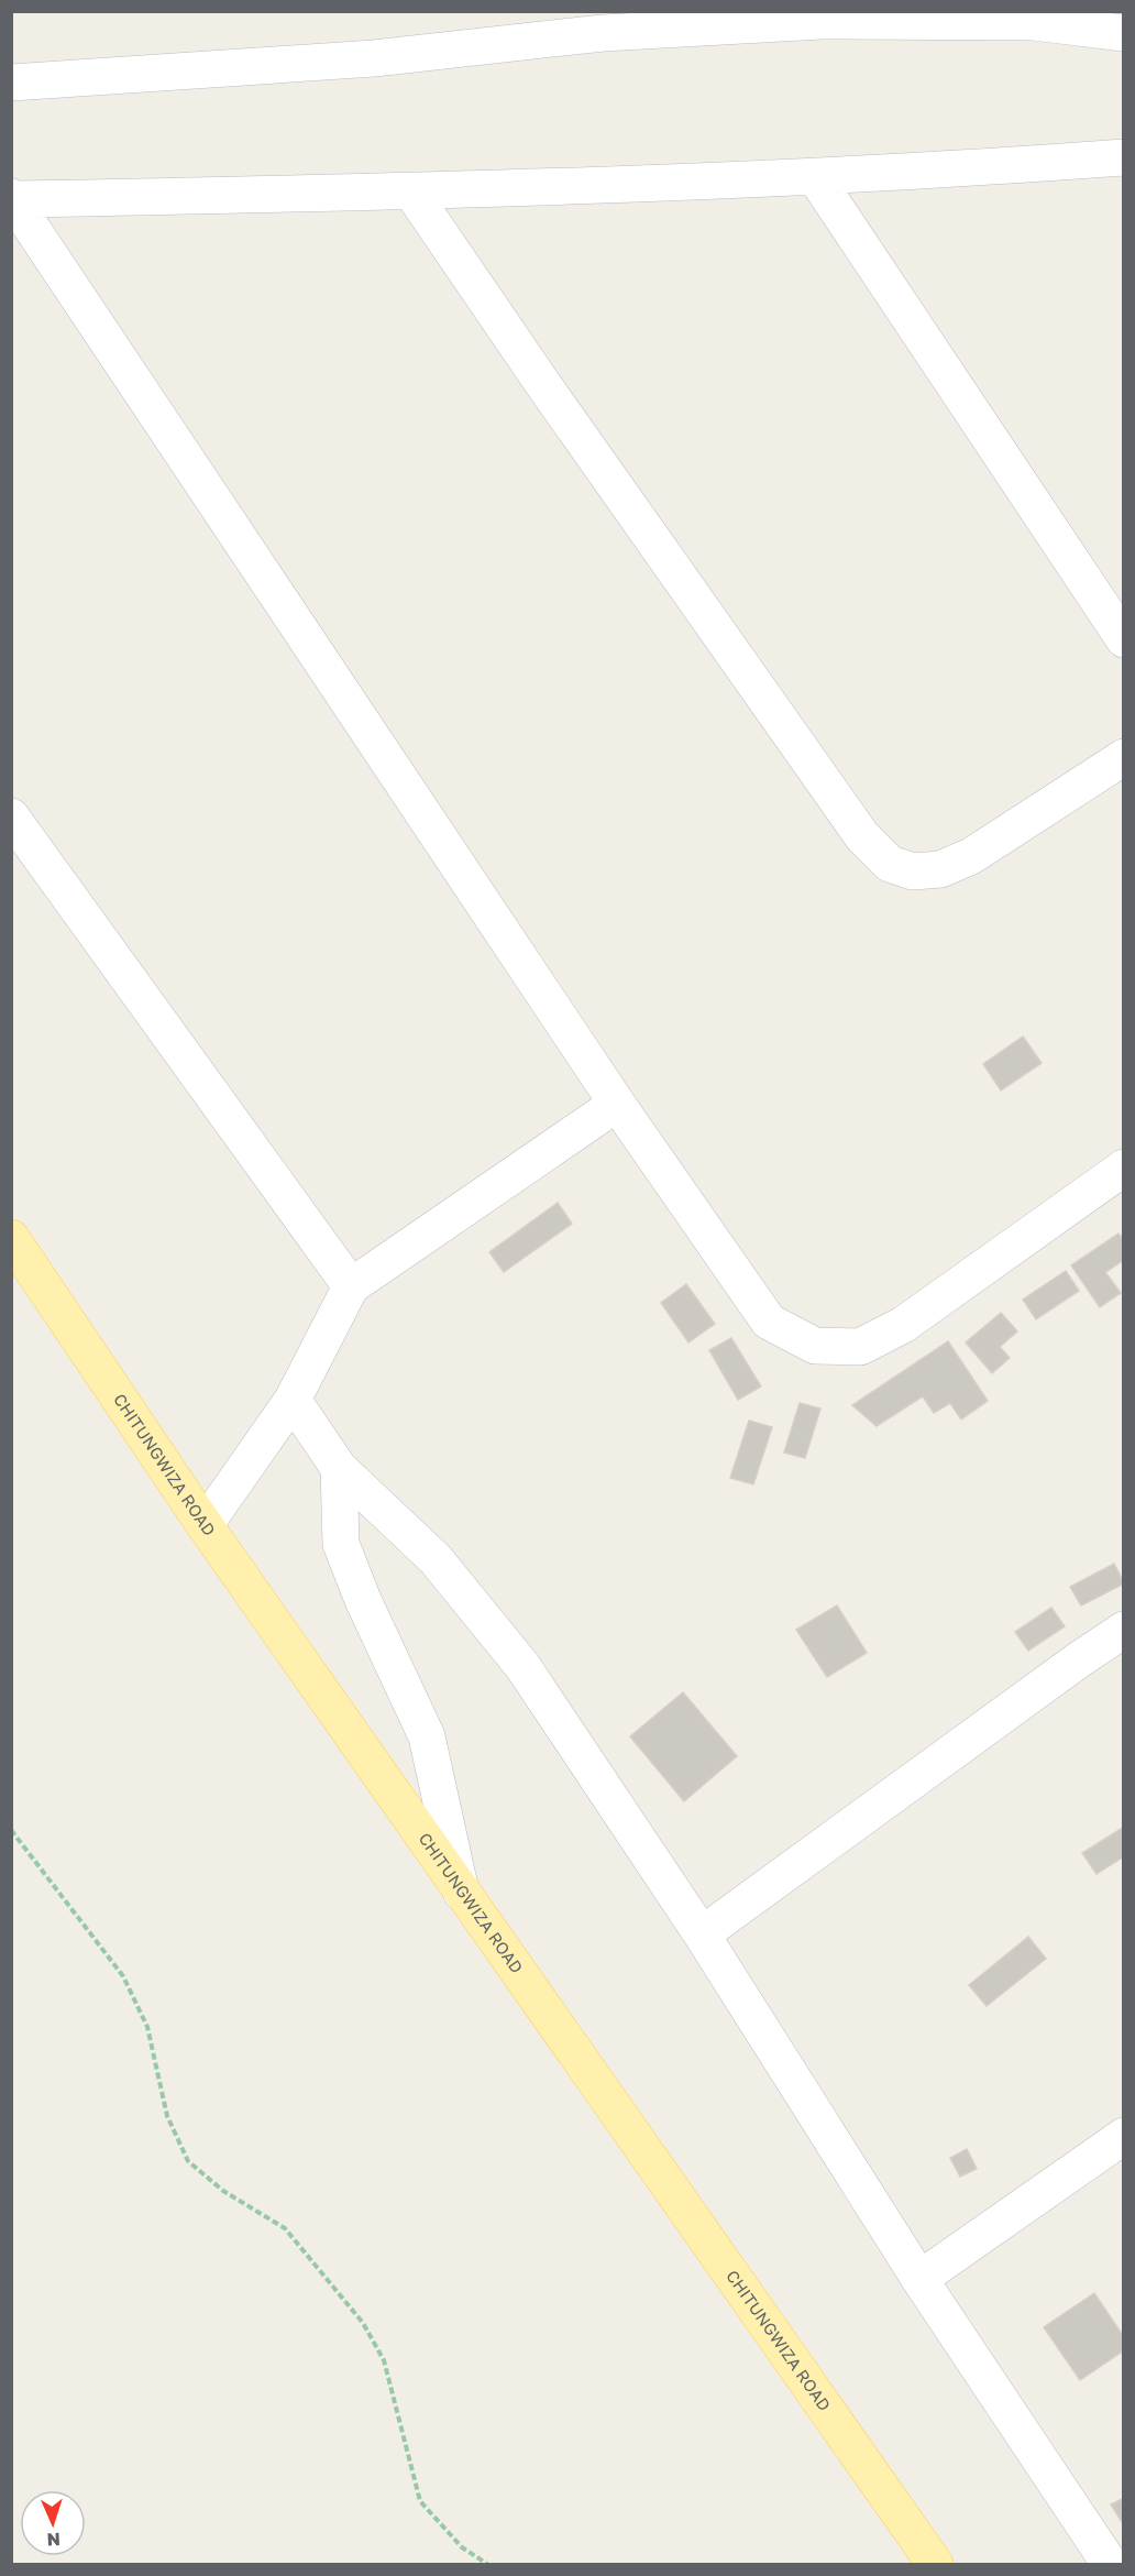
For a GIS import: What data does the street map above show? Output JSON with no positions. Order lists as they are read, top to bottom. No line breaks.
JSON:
{"streets":{"main road":["CHITUNGWIZA ROAD"]},"north":"bottom"}
